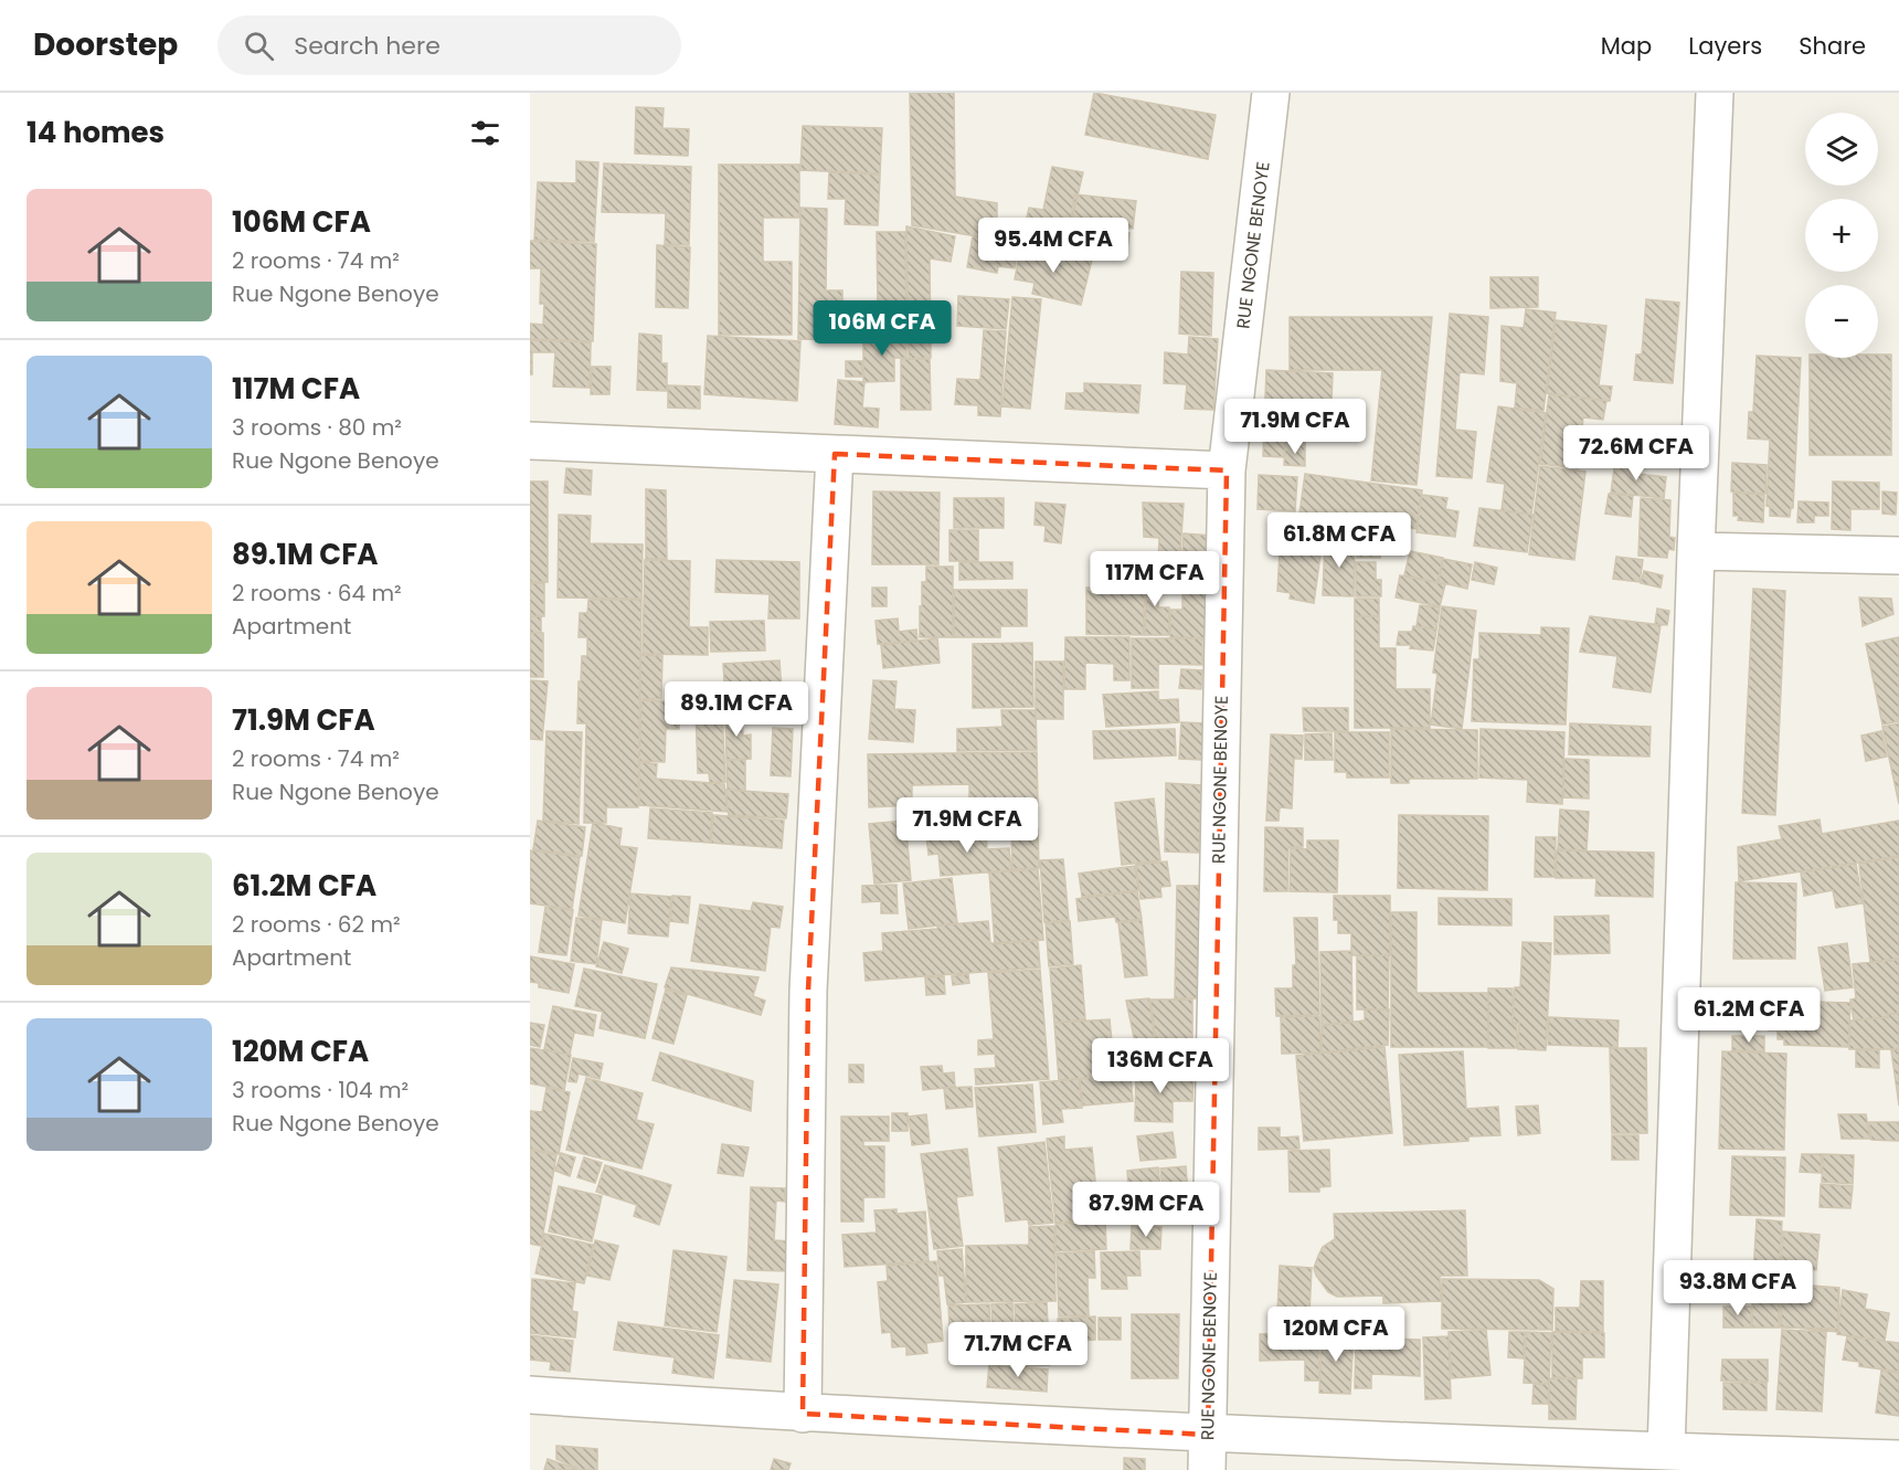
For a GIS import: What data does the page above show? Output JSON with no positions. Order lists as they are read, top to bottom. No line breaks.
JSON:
{"streets":{"street":["RUE NGONE BENOYE"]},"page":{"header":"Doorstep","search":"Search here","nav":["Map","Layers","Share"],"heading":"14 homes","map_buttons":["+","−"],"list":[{"name":"106M CFA","note":"2 rooms · 74 m² · Rue Ngone Benoye"},{"name":"117M CFA","note":"3 rooms · 80 m² · Rue Ngone Benoye"},{"name":"89.1M CFA","note":"2 rooms · 64 m² · Apartment"},{"name":"71.9M CFA","note":"2 rooms · 74 m² · Rue Ngone Benoye"},{"name":"61.2M CFA","note":"2 rooms · 62 m² · Apartment"},{"name":"120M CFA","note":"3 rooms · 104 m² · Rue Ngone Benoye"}],"price":["95.4M CFA","106M CFA","71.9M CFA","72.6M CFA","61.8M CFA","117M CFA","89.1M CFA","71.9M CFA","61.2M CFA","136M CFA","87.9M CFA","93.8M CFA","120M CFA","71.7M CFA"]}}
